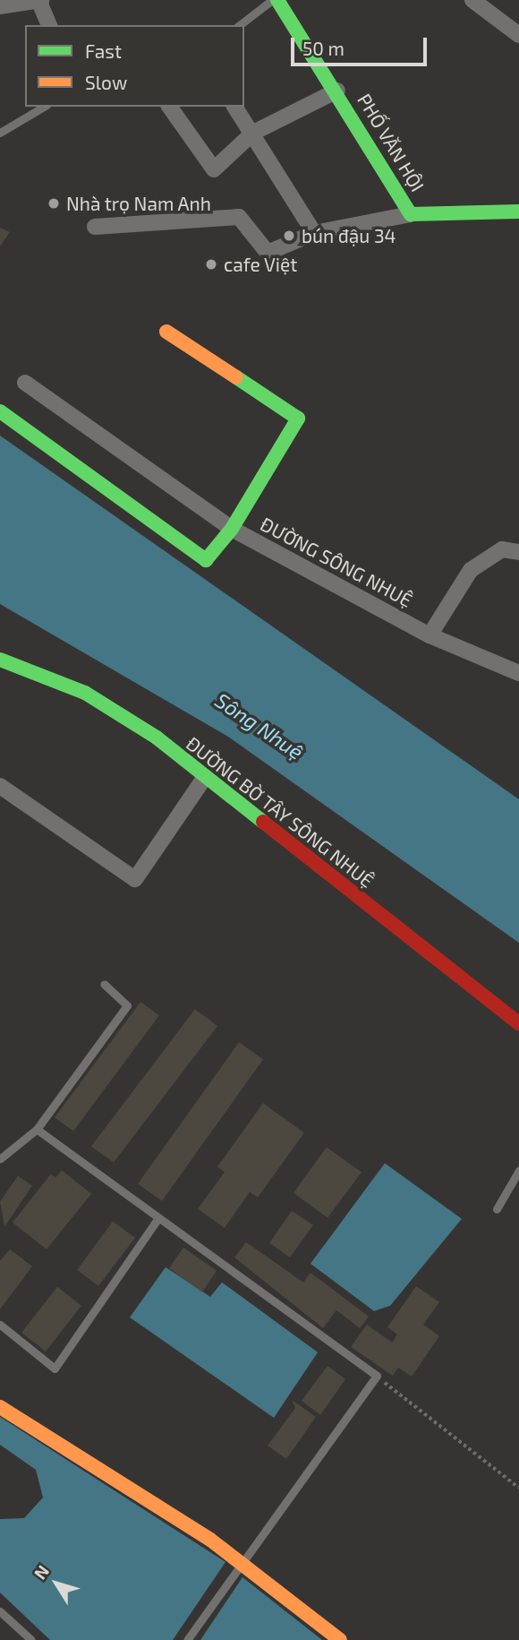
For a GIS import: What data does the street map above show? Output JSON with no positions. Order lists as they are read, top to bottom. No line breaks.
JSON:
{"streets":{"street":["PHỐ VĂN HỘI","ĐƯỜNG SÔNG NHUỆ","ĐƯỜNG BỜ TÂY SÔNG NHUỆ"]},"water":["Sông Nhuệ"],"places":["Nhà trọ Nam Anh","bún đậu 34","cafe Việt"],"legend":["Fast","Slow"],"scale_bar":"50 m","north":"top left"}
